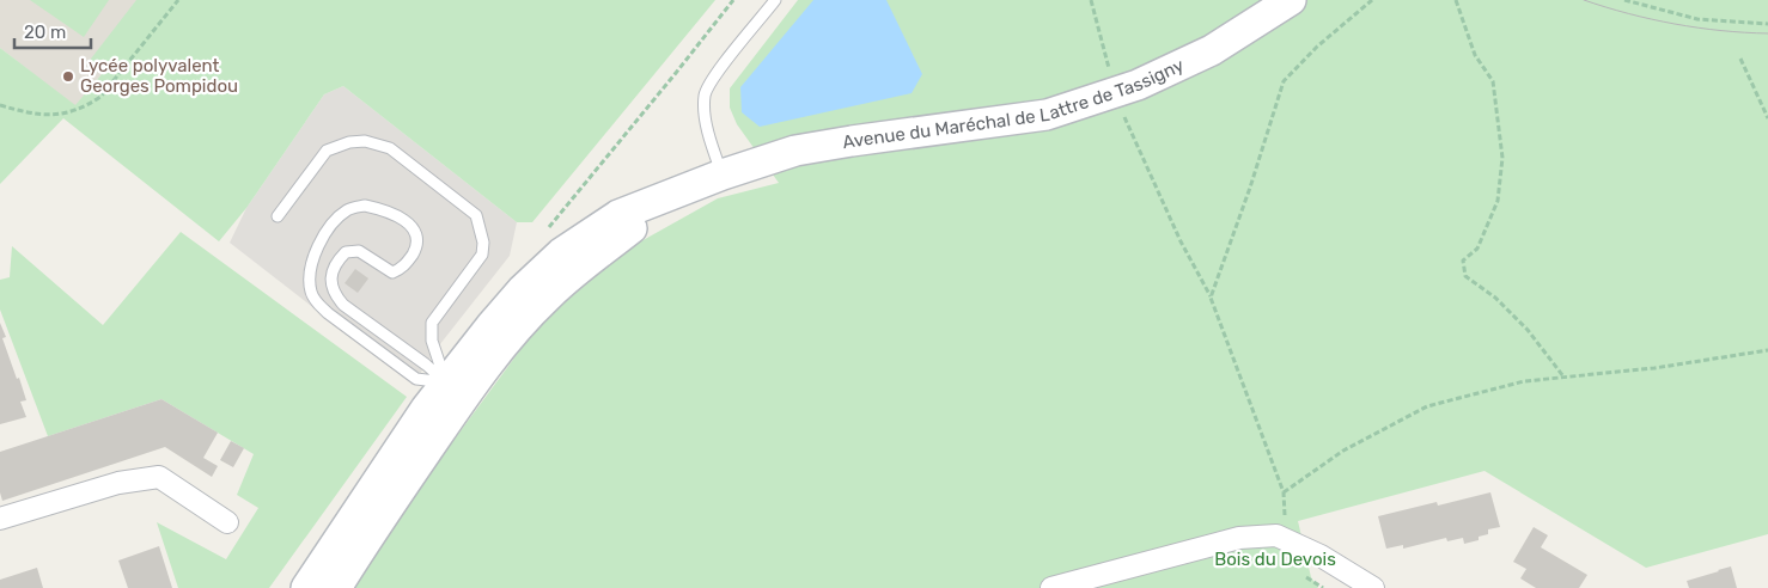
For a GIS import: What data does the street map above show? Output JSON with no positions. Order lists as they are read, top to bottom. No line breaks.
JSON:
{"streets":{"street":["Avenue du Maréchal de Lattre de Tassigny"]},"parks":["Bois du Devois"],"places":["Lycée polyvalent Georges Pompidou"],"scale_bar":"20 m"}
